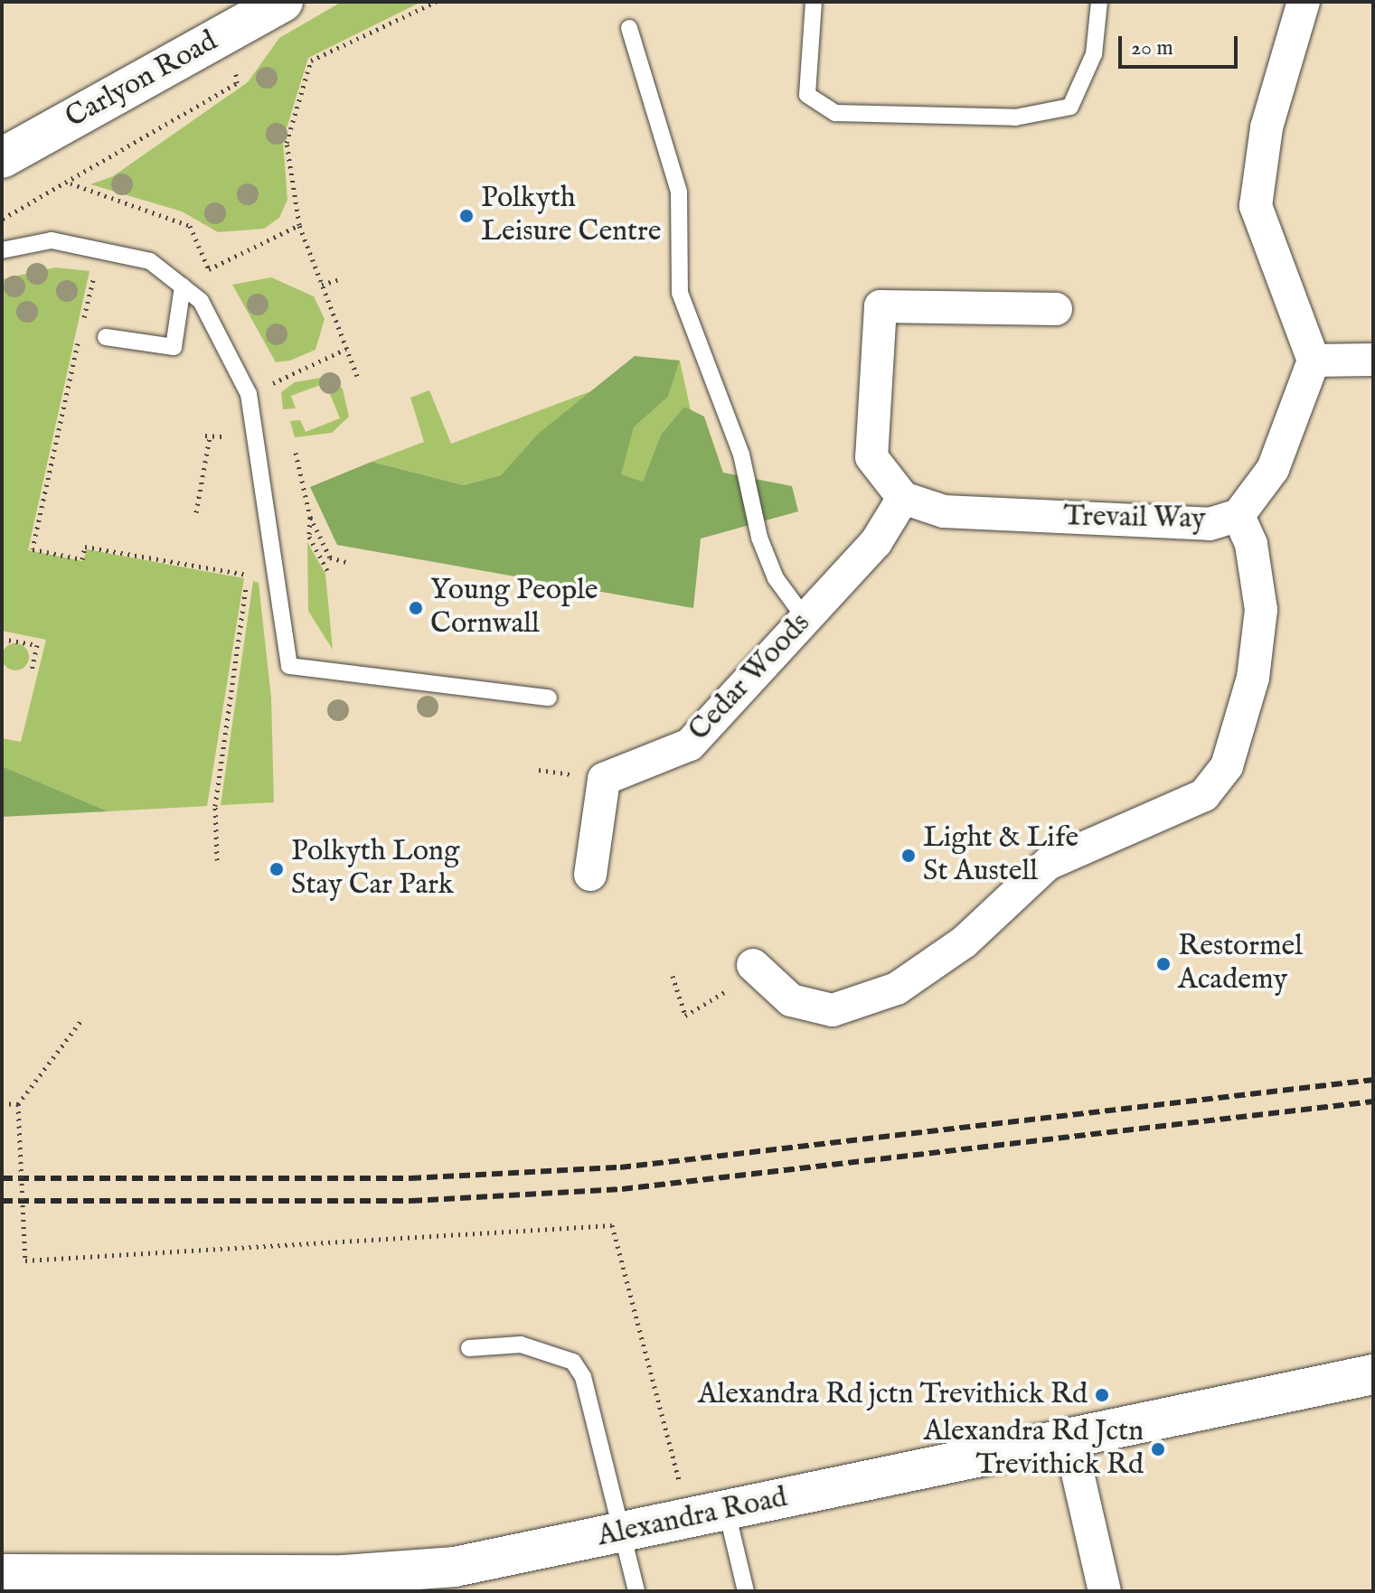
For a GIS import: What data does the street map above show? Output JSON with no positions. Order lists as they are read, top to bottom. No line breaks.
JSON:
{"streets":{"street":["Carlyon Road","Trevail Way","Cedar Woods","Alexandra Road"]},"crossings":[["Trevail Way","Cedar Woods"]],"places":["Polkyth Leisure Centre","Young People Cornwall","Light & Life St Austell","Polkyth Long Stay Car Park","Restormel Academy","Alexandra Rd jctn Trevithick Rd","Alexandra Rd Jctn Trevithick Rd"],"scale_bar":"20 m"}
